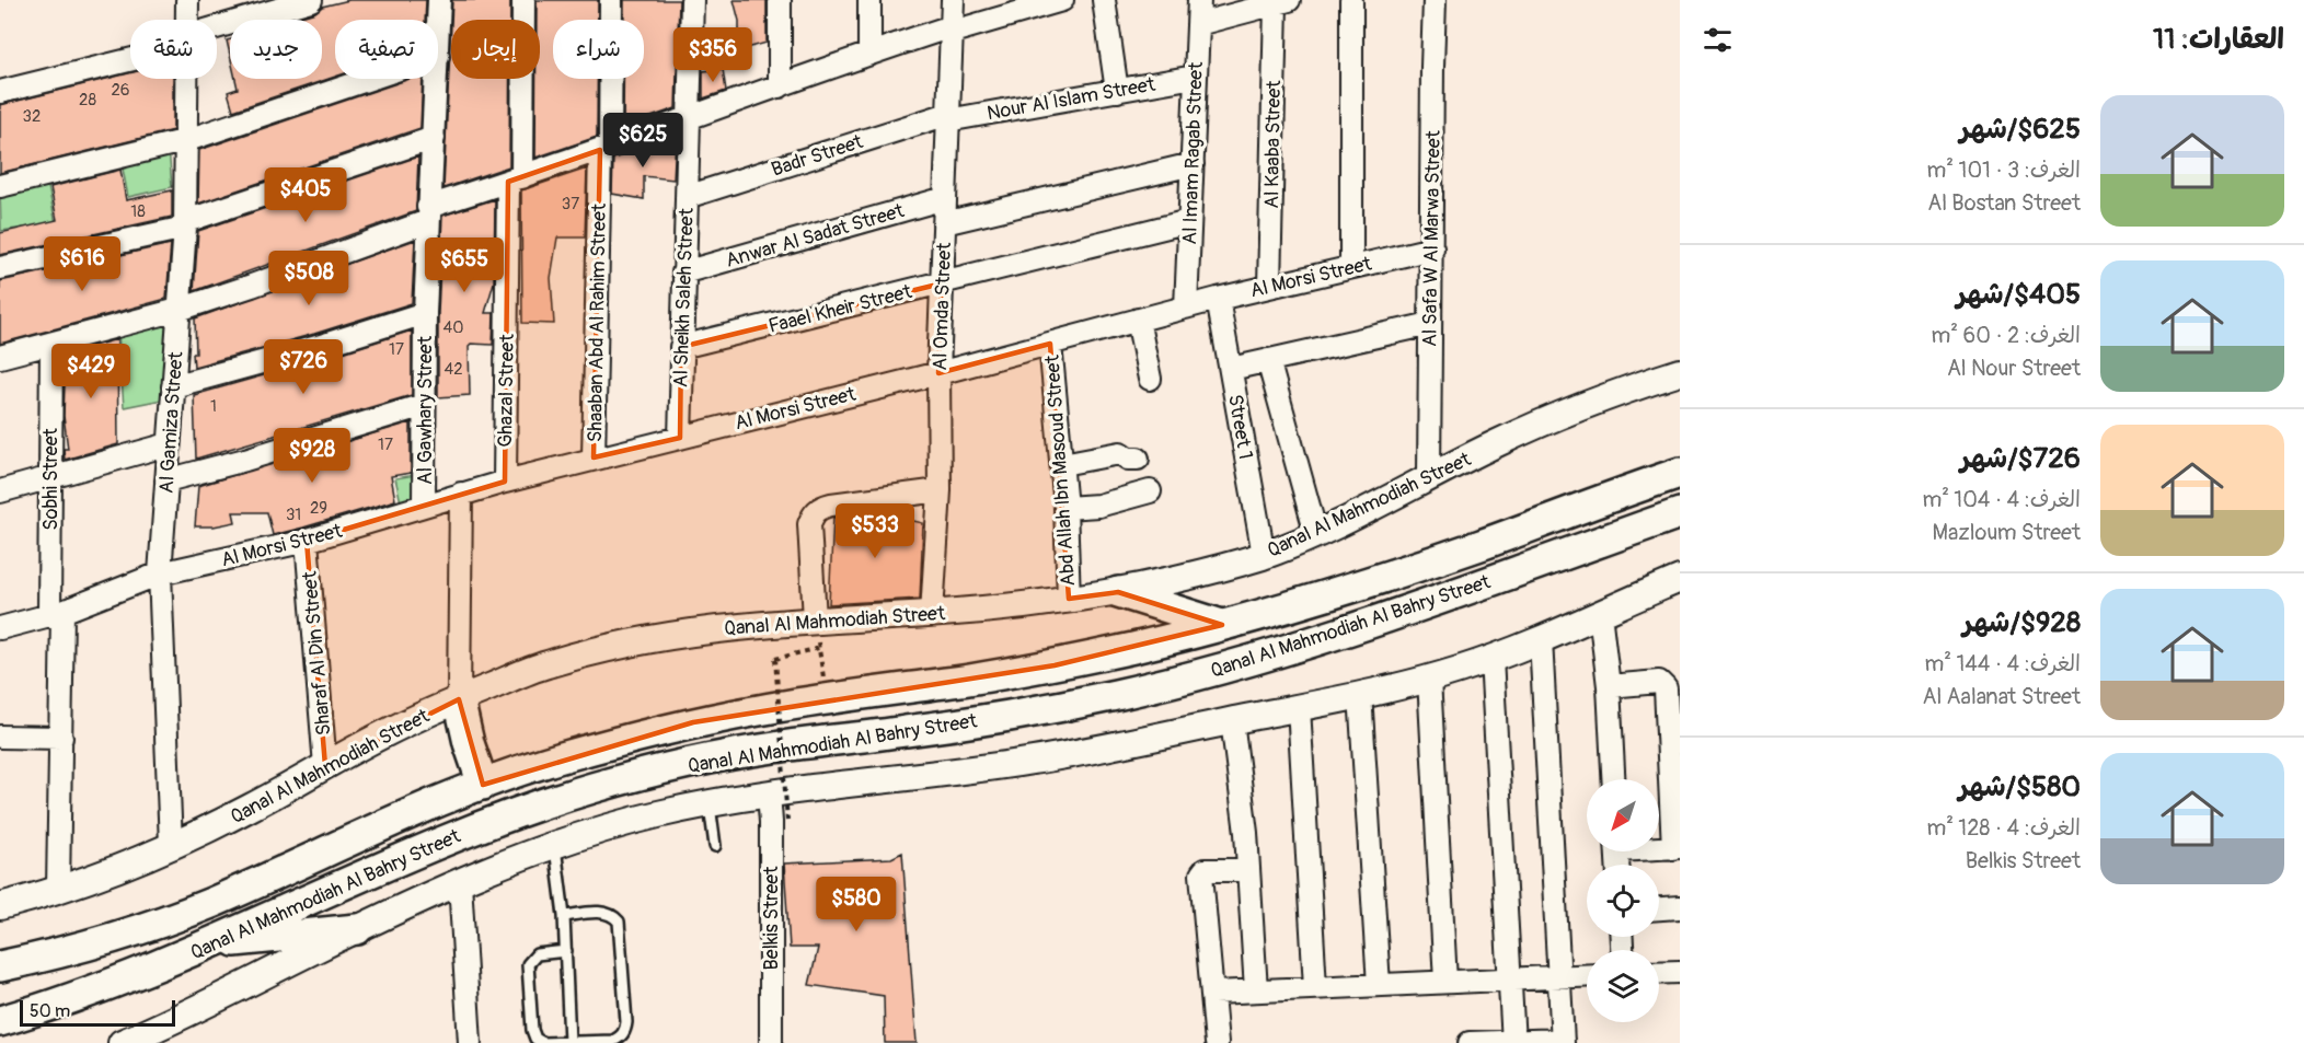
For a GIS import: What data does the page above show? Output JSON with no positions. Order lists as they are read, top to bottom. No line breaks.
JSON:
{"streets":{"main road":["Qanal Al Mahmodiah Al Bahry Street"],"street":["Nour Al Islam Street","Al Kaaba Street","Al Imam Ragab Street","Badr Street","Anwar Al Sadat Street","Al Safa W Al Marwa Street","Al Morsi Street","Al Sheikh Saleh Street","Al Omda Street","Faael Kheir Street","Shaaban Abd Al Rahim Street","Ghazal Street","Al Gawhary Street","Al Gamiza Street","Street 1","Abd Allah Ibn Masoud Street","Sobhi Street","Qanal Al Mahmodiah Street","Sharaf Al Din Street","Belkis Street"]},"crossings":[["Nour Al Islam Street","Al Imam Ragab Street"],["Nour Al Islam Street","Badr Street"],["Nour Al Islam Street","Al Omda Street"],["Al Kaaba Street","Al Morsi Street"],["Al Imam Ragab Street","Al Morsi Street"],["Al Imam Ragab Street","Faael Kheir Street"],["Badr Street","Al Sheikh Saleh Street"],["Badr Street","Al Omda Street"],["Anwar Al Sadat Street","Al Sheikh Saleh Street"],["Anwar Al Sadat Street","Al Omda Street"],["Al Safa W Al Marwa Street","Al Morsi Street"],["Al Safa W Al Marwa Street","Qanal Al Mahmodiah Street"],["Al Morsi Street","Al Sheikh Saleh Street"],["Al Morsi Street","Al Omda Street"],["Al Morsi Street","Shaaban Abd Al Rahim Street"],["Al Morsi Street","Ghazal Street"],["Al Morsi Street","Al Gawhary Street"],["Al Morsi Street","Al Gamiza Street"],["Al Morsi Street","Street 1"],["Al Morsi Street","Abd Allah Ibn Masoud Street"],["Al Morsi Street","Sobhi Street"],["Al Morsi Street","Sharaf Al Din Street"],["Al Sheikh Saleh Street","Faael Kheir Street"],["Al Omda Street","Faael Kheir Street"],["Al Omda Street","Qanal Al Mahmodiah Street"],["Al Gamiza Street","Qanal Al Mahmodiah Street"],["Street 1","Qanal Al Mahmodiah Street"],["Abd Allah Ibn Masoud Street","Qanal Al Mahmodiah Street"],["Sobhi Street","Qanal Al Mahmodiah Street"],["Qanal Al Mahmodiah Street","Sharaf Al Din Street"]],"house_numbers":["26","28","32","37","18","40","17","42","1","17","29","31"],"scale_bar":"50 m","north":"bottom left","page":{"heading":"العقارات: 11","chip":["شراء","إيجار","تصفية","جديد","شقة"],"price":["$356","$625","$405","$616","$655","$508","$726","$429","$928","$533","$580"],"list":[{"name":"$625/شهر","note":"الغرف: 3 · 101 m² · Al Bostan Street"},{"name":"$405/شهر","note":"الغرف: 2 · 60 m² · Al Nour Street"},{"name":"$726/شهر","note":"الغرف: 4 · 104 m² · Mazloum Street"},{"name":"$928/شهر","note":"الغرف: 4 · 144 m² · Al Aalanat Street"},{"name":"$580/شهر","note":"الغرف: 4 · 128 m² · Belkis Street"}],"scale":"50 m"}}
